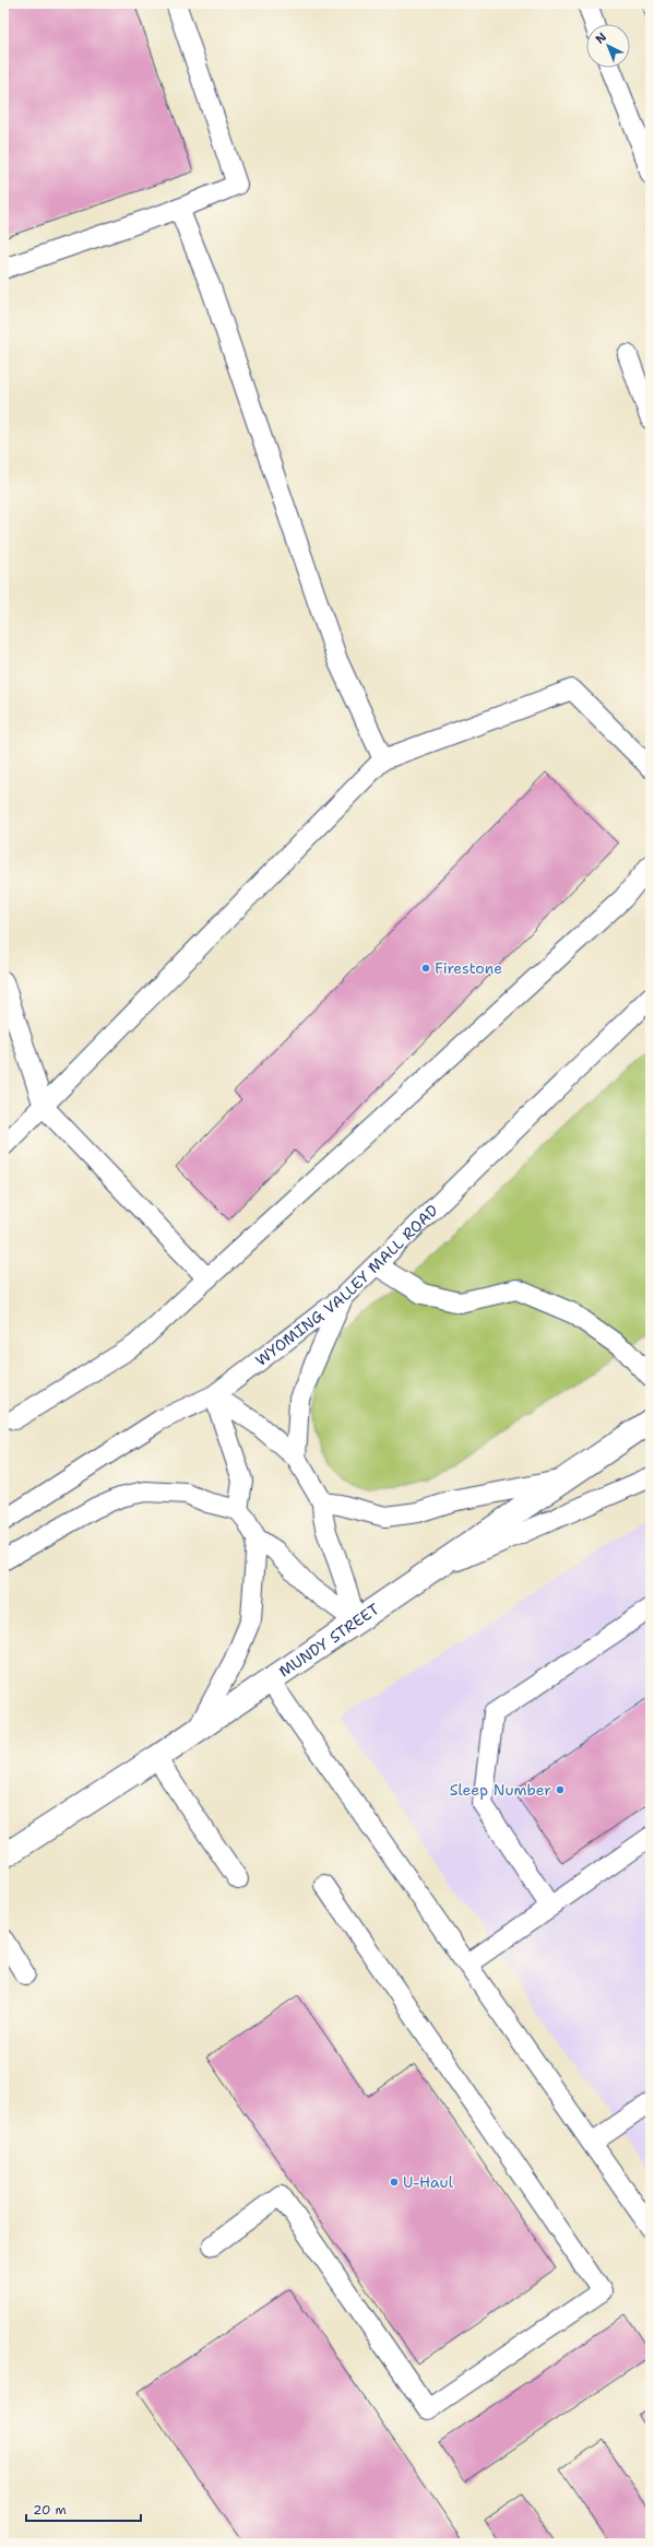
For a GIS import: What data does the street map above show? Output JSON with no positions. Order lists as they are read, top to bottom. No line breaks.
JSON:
{"streets":{"main road":["MUNDY STREET"],"lane":["WYOMING VALLEY MALL ROAD"]},"places":["Firestone","Sleep Number","U-Haul"],"scale_bar":"20 m","north":"top left"}
